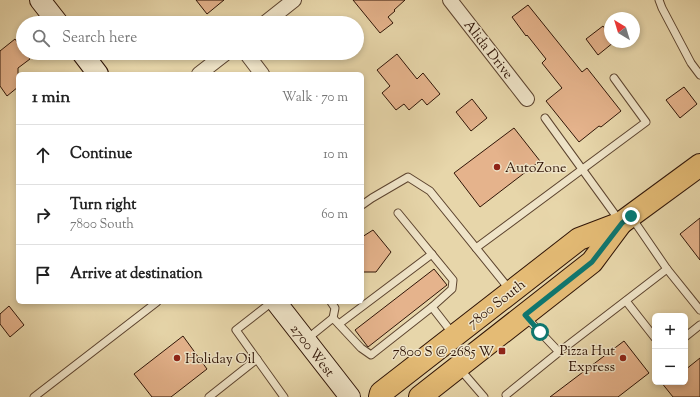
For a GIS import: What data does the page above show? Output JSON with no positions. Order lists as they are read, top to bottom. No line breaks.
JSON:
{"streets":{"main road":["7800 South","2700 West"],"street":["Alida Drive"]},"places":{"other":["AutoZone","Holiday Oil","Pizza Hut Express"],"transit":["7800 S @ 2685 W"]},"north":"top left","page":{"search":"Search here","heading":["1 min","Walk · 70 m"],"list":[["Continue","10 m"],["Turn right","7800 South","60 m"],"Arrive at destination"],"map_buttons":["+","−"]}}
